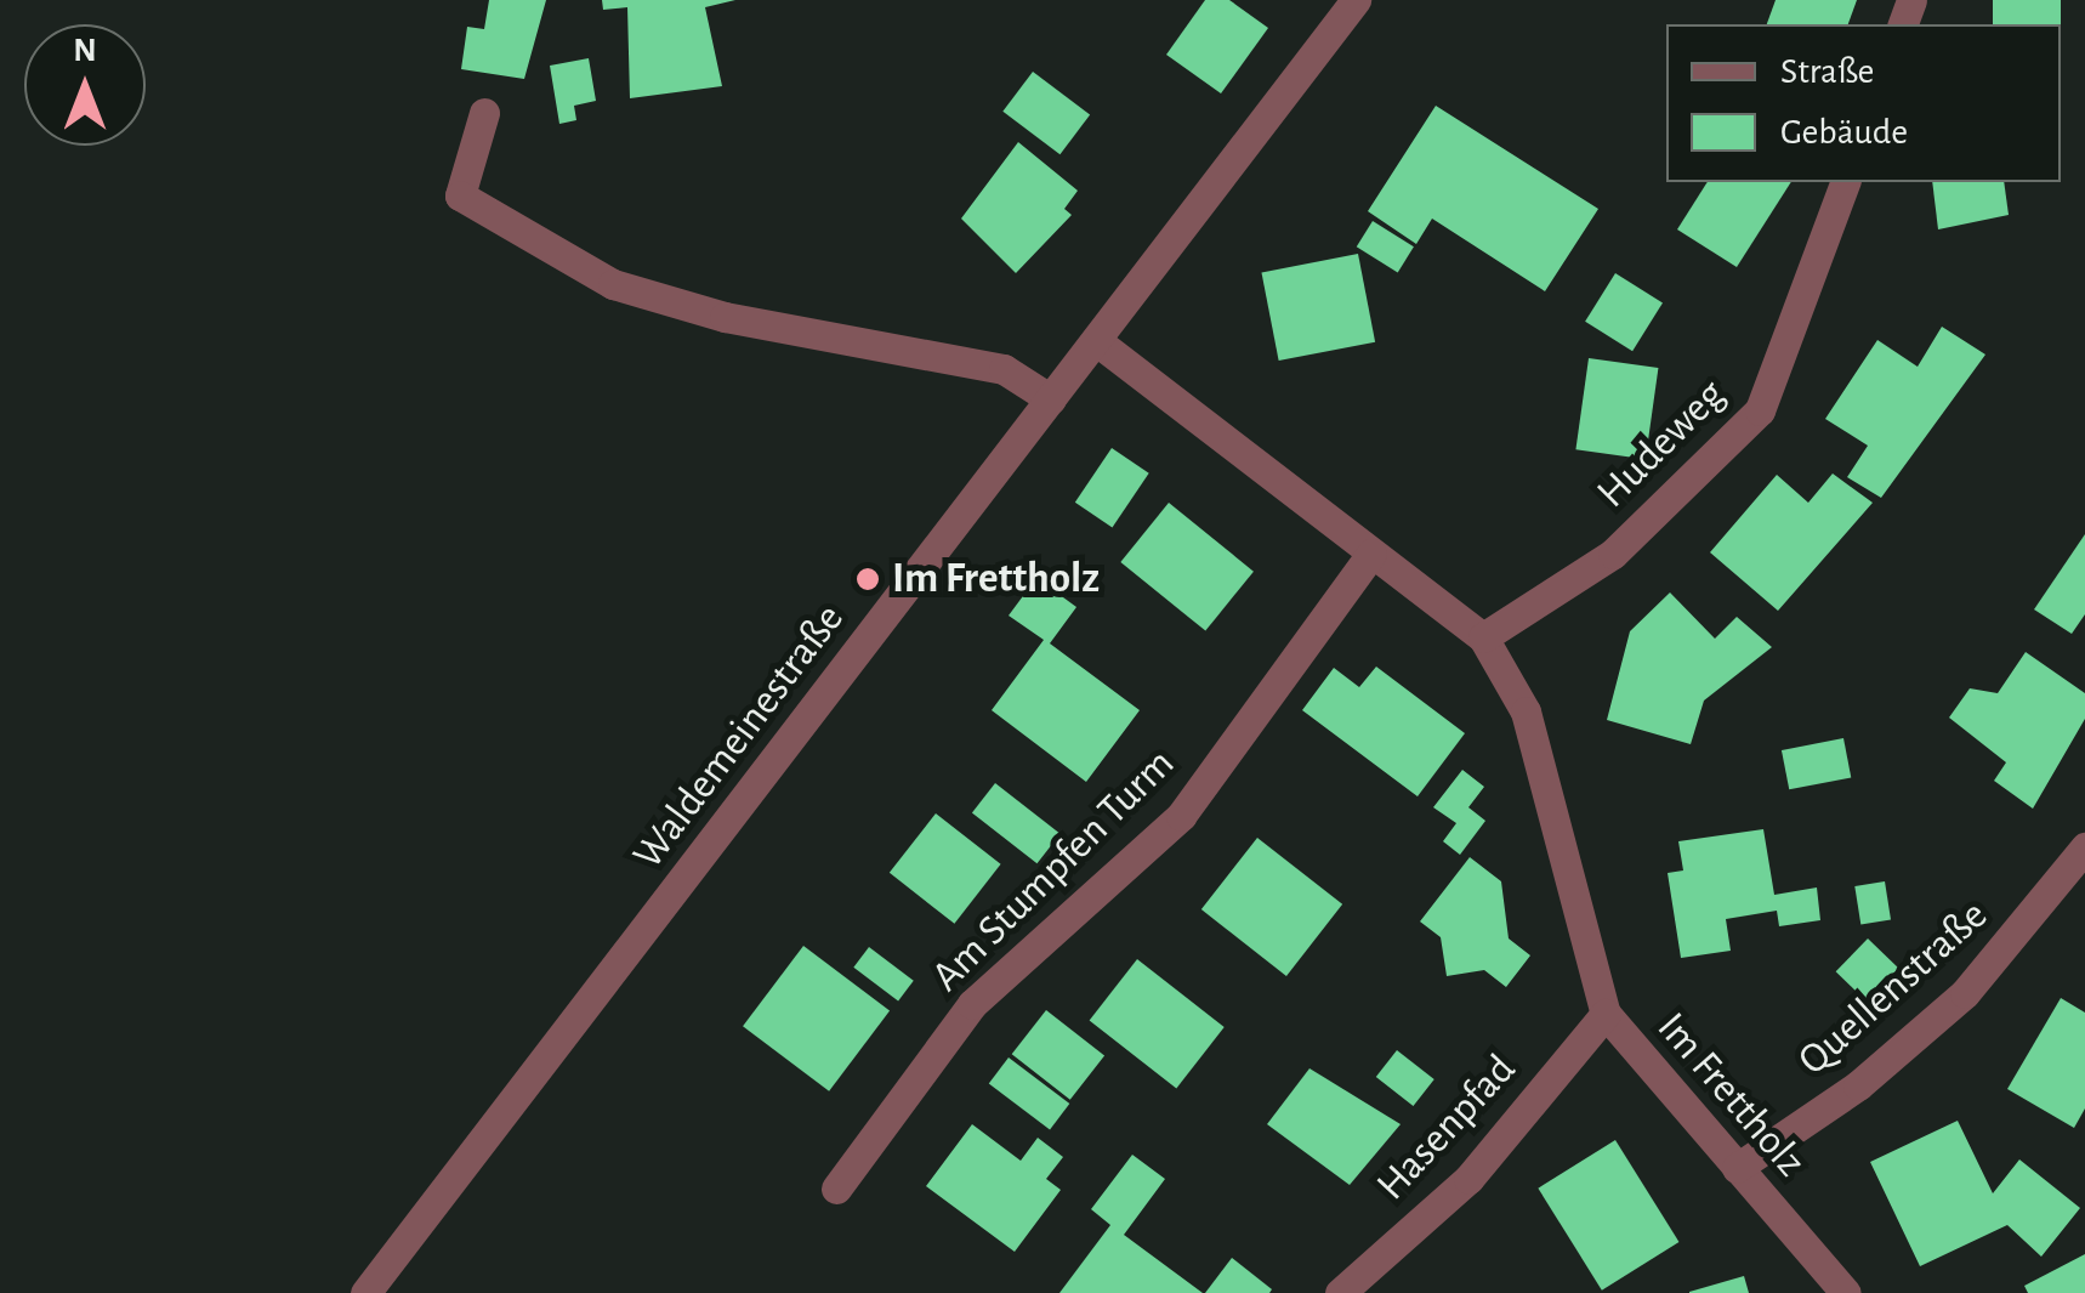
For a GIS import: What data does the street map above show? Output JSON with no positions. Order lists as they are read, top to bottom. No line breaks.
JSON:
{"streets":{"street":["Hudeweg","Waldemeinestraße","Am Stumpfen Turm","Quellenstraße","Im Frettholz","Hasenpfad"]},"crossings":[["Hudeweg","Im Frettholz"],["Waldemeinestraße","Im Frettholz"],["Am Stumpfen Turm","Im Frettholz"],["Quellenstraße","Im Frettholz"],["Im Frettholz","Hasenpfad"]],"places":["Im Frettholz"],"legend":["Straße","Gebäude"],"north":"top"}
